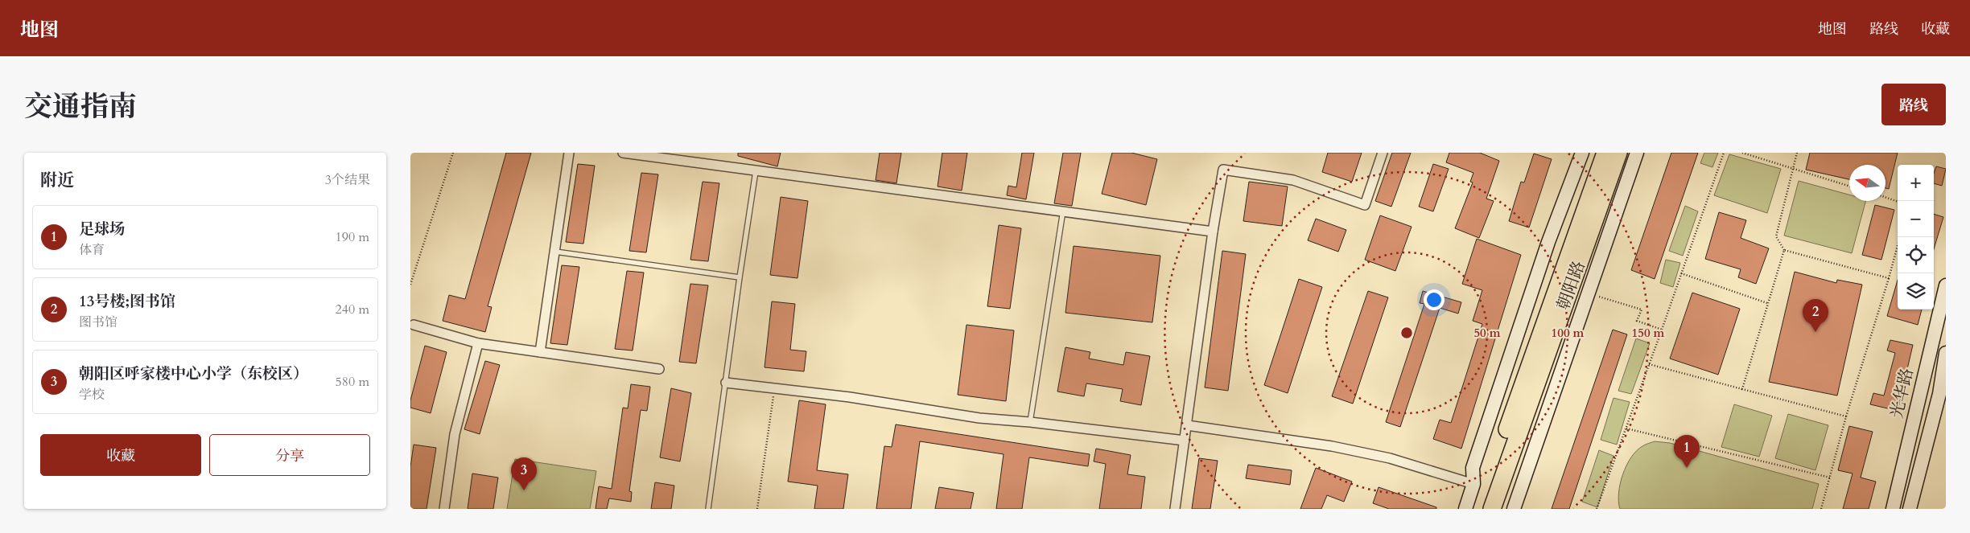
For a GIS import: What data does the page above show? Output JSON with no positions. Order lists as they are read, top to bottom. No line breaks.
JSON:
{"streets":{"highway":["朝阳路"],"street":["光华路"]},"north":"left","page":{"header":"地图","nav":["地图","路线","收藏"],"title":"交通指南","buttons":["路线",["收藏","分享"]],"heading":["附近","3个结果"],"map_buttons":["+","−"],"list":[{"mark":"1","name":"足球场","note":"体育","value":"190 m"},{"mark":"2","name":"13号楼;图书馆","note":"图书馆","value":"240 m"},{"mark":"3","name":"朝阳区呼家楼中心小学（东校区）","note":"学校","value":"580 m"}],"pins":["2","1","3"]},"rings":["50 m","100 m","150 m"]}
